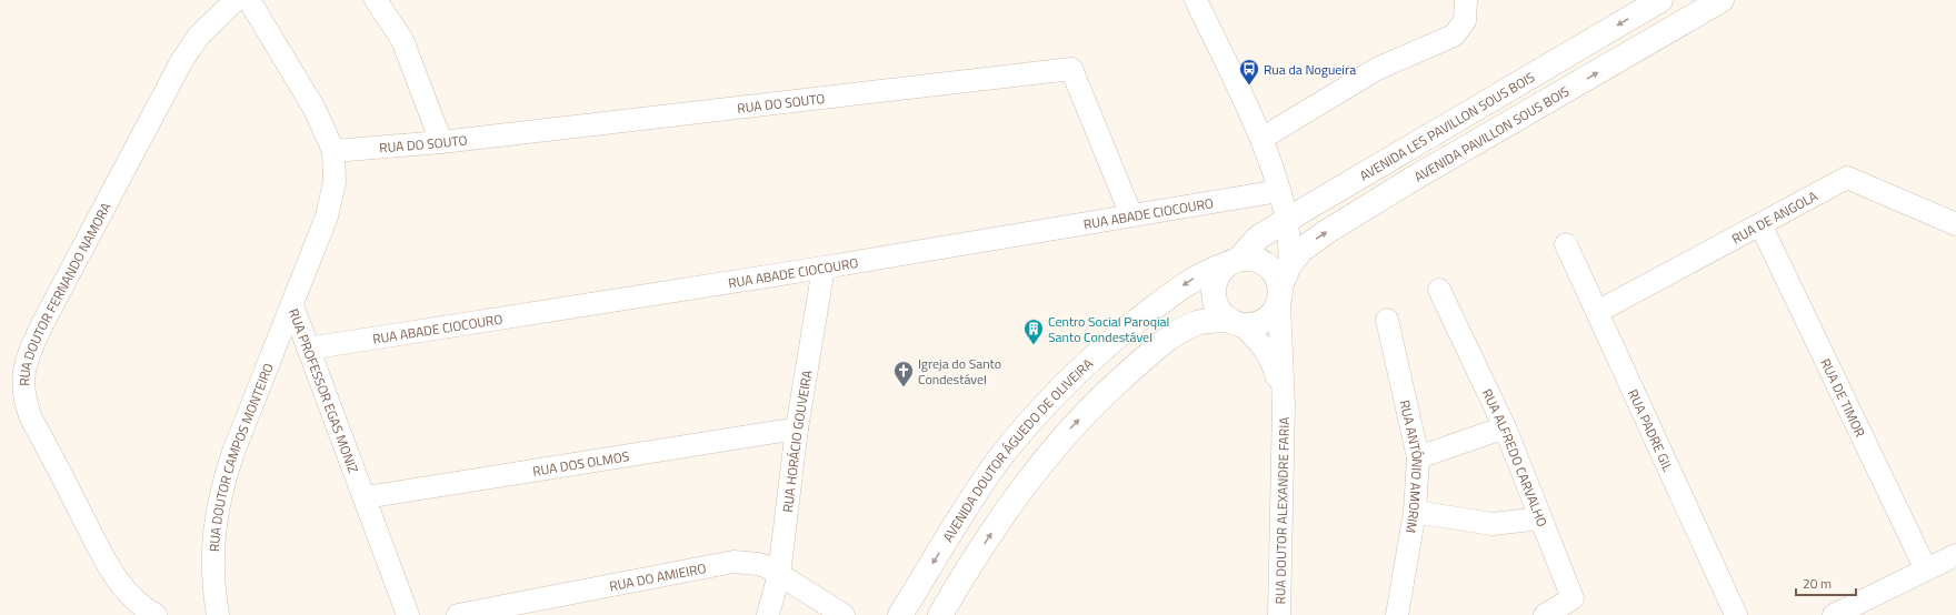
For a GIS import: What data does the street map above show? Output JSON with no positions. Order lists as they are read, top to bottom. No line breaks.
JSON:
{"streets":{"street":["RUA DO SOUTO","AVENIDA LES PAVILLON SOUS BOIS","AVENIDA PAVILLON SOUS BOIS","RUA ABADE CIOCOURO","RUA DE ANGOLA","RUA DOUTOR FERNANDO NAMORA","RUA PROFESSOR EGAS MONIZ","RUA DE TIMOR","RUA PADRE GIL","RUA HORÁCIO GOUVEIRA","AVENIDA DOUTOR ÁGUEDO DE OLIVEIRA","RUA ALFREDO CARVALHO","RUA DOUTOR CAMPOS MONTEIRO","RUA DOS OLMOS","RUA ANTÓNIO AMORIM","RUA DOUTOR ALEXANDRE FARIA","RUA DO AMIEIRO"]},"crossings":[["RUA DO SOUTO","RUA ABADE CIOCOURO"],["RUA DO SOUTO","RUA PROFESSOR EGAS MONIZ"],["AVENIDA LES PAVILLON SOUS BOIS","AVENIDA PAVILLON SOUS BOIS"],["AVENIDA LES PAVILLON SOUS BOIS","AVENIDA DOUTOR ÁGUEDO DE OLIVEIRA"],["AVENIDA PAVILLON SOUS BOIS","AVENIDA DOUTOR ÁGUEDO DE OLIVEIRA"],["RUA ABADE CIOCOURO","RUA PROFESSOR EGAS MONIZ"],["RUA ABADE CIOCOURO","RUA HORÁCIO GOUVEIRA"],["RUA DE ANGOLA","RUA DE TIMOR"],["RUA DE ANGOLA","RUA PADRE GIL"],["RUA PROFESSOR EGAS MONIZ","RUA DOUTOR CAMPOS MONTEIRO"],["RUA PROFESSOR EGAS MONIZ","RUA DOS OLMOS"],["RUA HORÁCIO GOUVEIRA","RUA DOS OLMOS"],["RUA HORÁCIO GOUVEIRA","RUA DO AMIEIRO"]],"places":{"bus stop":["Rua da Nogueira"],"building":["Centro Social Paroqial Santo Condestável"],"church":["Igreja do Santo Condestável"]},"scale_bar":"20 m"}
